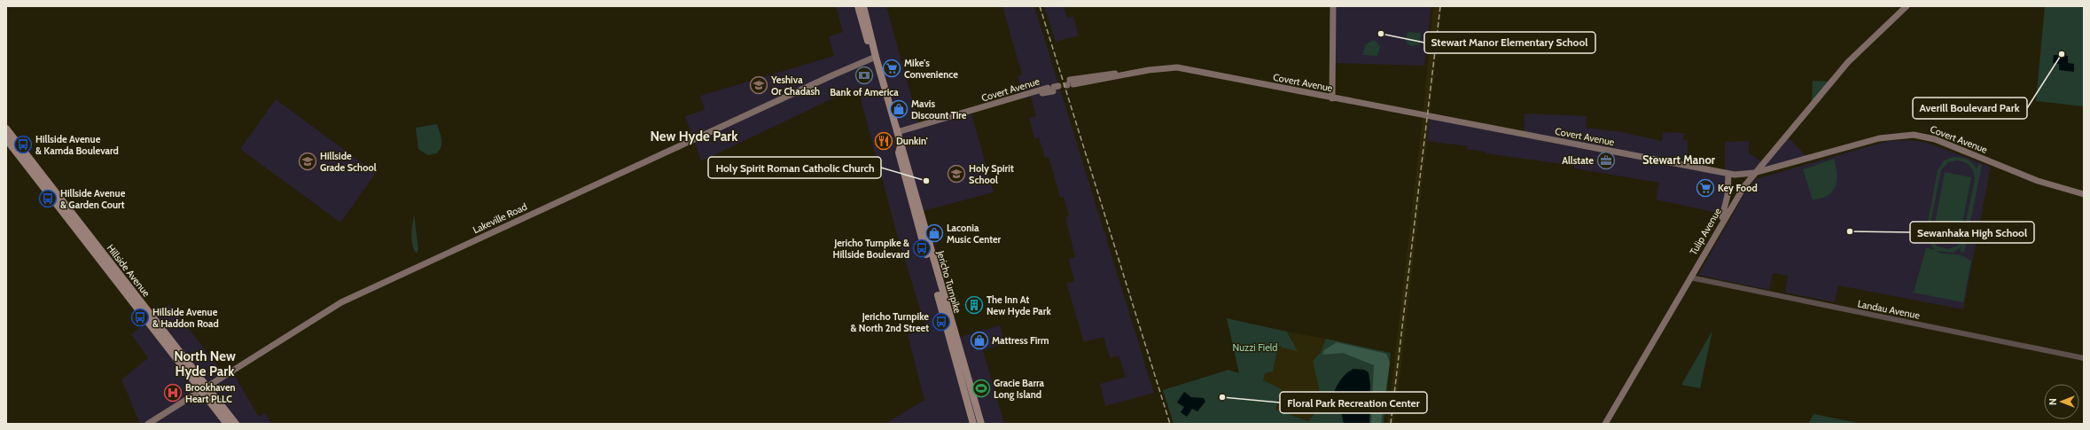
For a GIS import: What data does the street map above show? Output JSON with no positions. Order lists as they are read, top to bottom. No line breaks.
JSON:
{"streets":{"main road":["Covert Avenue","Lakeville Road","Tulip Avenue","Hillside Avenue","Jericho Turnpike"],"street":["Landau Avenue"]},"crossings":[["Covert Avenue","Tulip Avenue"],["Covert Avenue","Jericho Turnpike"],["Lakeville Road","Hillside Avenue"],["Lakeville Road","Jericho Turnpike"],["Tulip Avenue","Landau Avenue"]],"districts":["New Hyde Park","Stewart Manor","North New Hyde Park"],"parks":["Nuzzi Field"],"places":{"other":["Stewart Manor Elementary School","Averill Boulevard Park","Holy Spirit Roman Catholic Church","Sewanhaka High School","Floral Park Recreation Center"],"supermarket":["Mike's Convenience","Key Food"],"bank":["Bank of America"],"school or university":["Yeshiva Or Chadash","Hillside Grade School","Holy Spirit School"],"shop":["Mavis Discount Tire","Laconia Music Center","Mattress Firm"],"restaurant":["Dunkin'"],"bus stop":["Hillside Avenue & Kamda Boulevard","Hillside Avenue & Garden Court","Jericho Turnpike & Hillside Boulevard","Hillside Avenue & Haddon Road","Jericho Turnpike & North 2nd Street"],"office":["Allstate"],"building":["The Inn At New Hyde Park"],"sports":["Gracie Barra Long Island"],"hospital":["Brookhaven Heart PLLC"]},"north":"left"}
